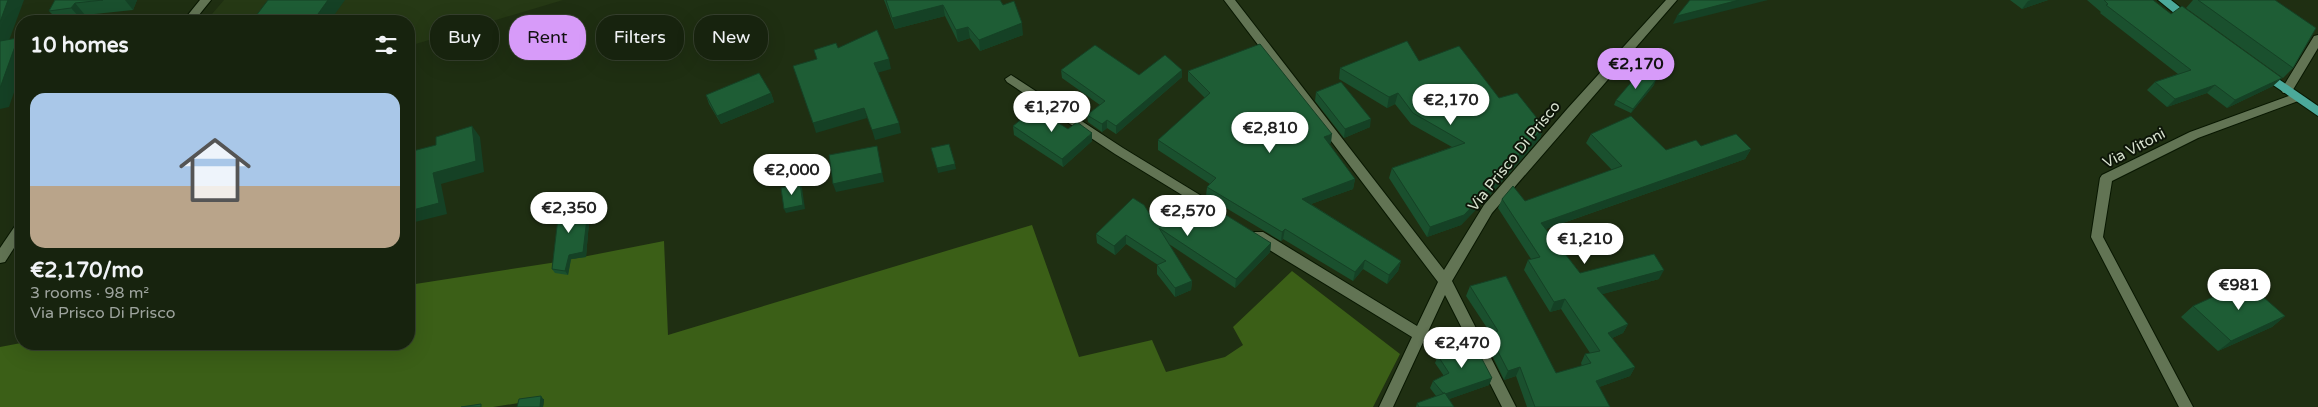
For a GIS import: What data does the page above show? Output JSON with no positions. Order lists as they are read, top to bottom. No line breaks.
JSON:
{"streets":{"street":["Via Vitoni","Via Prisco Di Prisco"]},"page":{"chip":["Buy","Rent","Filters","New"],"heading":"10 homes","price":["€2,170","€2,170","€1,270","€2,810","€2,000","€2,350","€2,570","€1,210","€981","€2,470"],"list":[{"name":"€2,170/mo","note":"3 rooms · 98 m² · Via Prisco Di Prisco"}]}}
